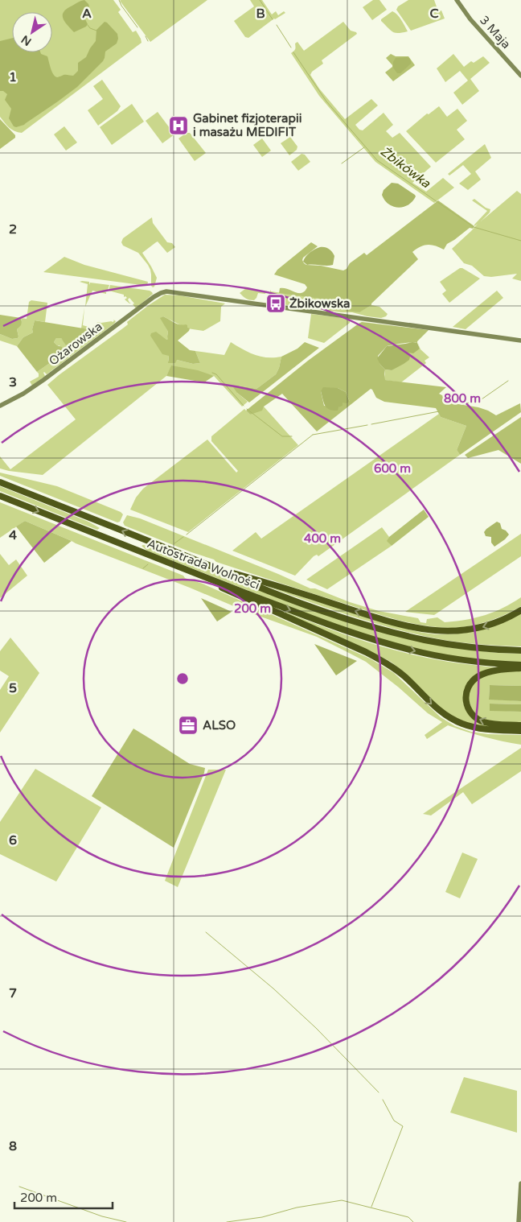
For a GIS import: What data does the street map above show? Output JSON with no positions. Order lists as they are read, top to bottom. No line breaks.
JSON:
{"streets":{"highway":["Autostrada Wolności"],"main road":["3 Maja","Ożarowska"]},"water":["Żbikówka"],"places":{"hospital":["Gabinet fizjoterapii i masażu MEDIFIT"],"bus stop":["Żbikowska"],"office":["ALSO"]},"scale_bar":"200 m","north":"bottom left","grid":{"columns":["A","B","C"],"rows":["1","2","3","4","5","6","7","8"]},"rings":["800 m","600 m","400 m","200 m"]}
